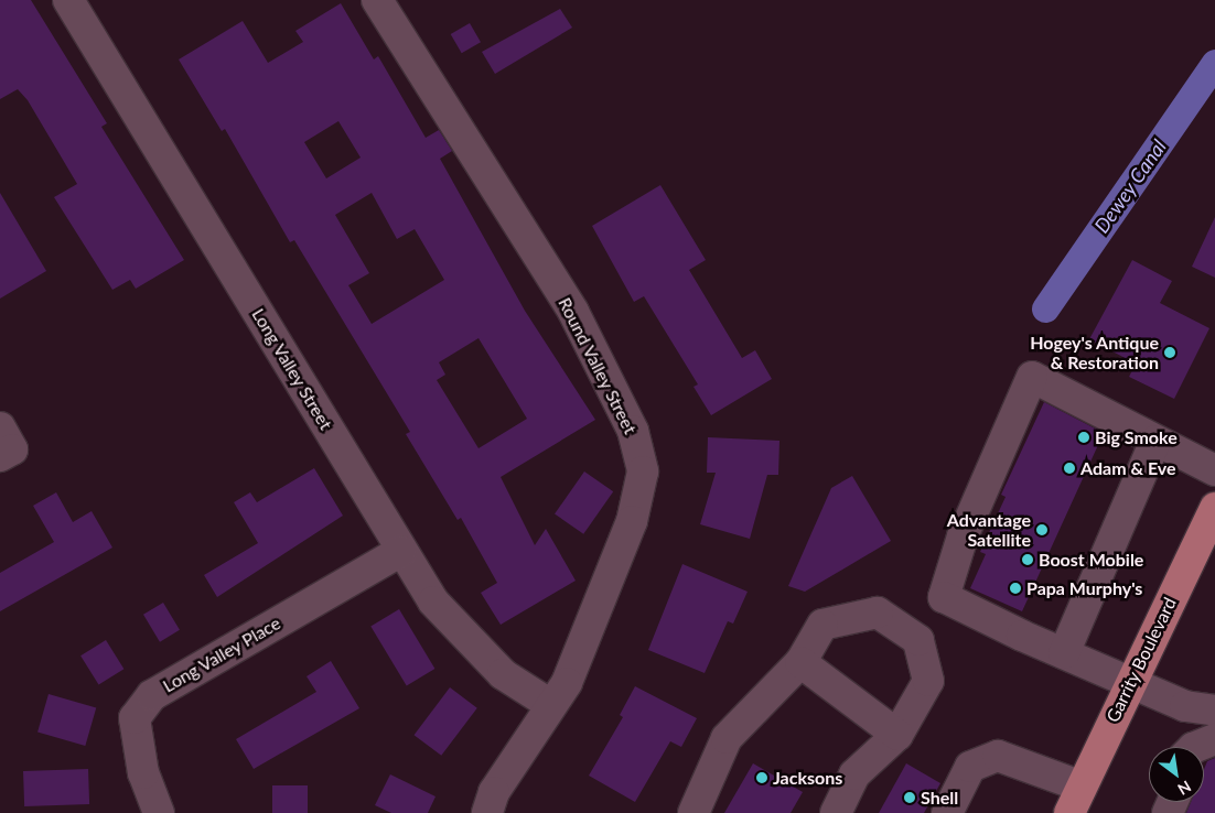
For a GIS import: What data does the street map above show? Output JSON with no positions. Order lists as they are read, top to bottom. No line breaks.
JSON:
{"streets":{"main road":["Garrity Boulevard"],"street":["Round Valley Street","Long Valley Street","Long Valley Place"]},"crossings":[["Round Valley Street","Long Valley Street"],["Long Valley Street","Long Valley Place"]],"water":["Dewey Canal"],"places":["Hogey's Antique & Restoration","Big Smoke","Adam & Eve","Advantage Satellite","Boost Mobile","Papa Murphy's","Jacksons","Shell"],"north":"bottom right"}
